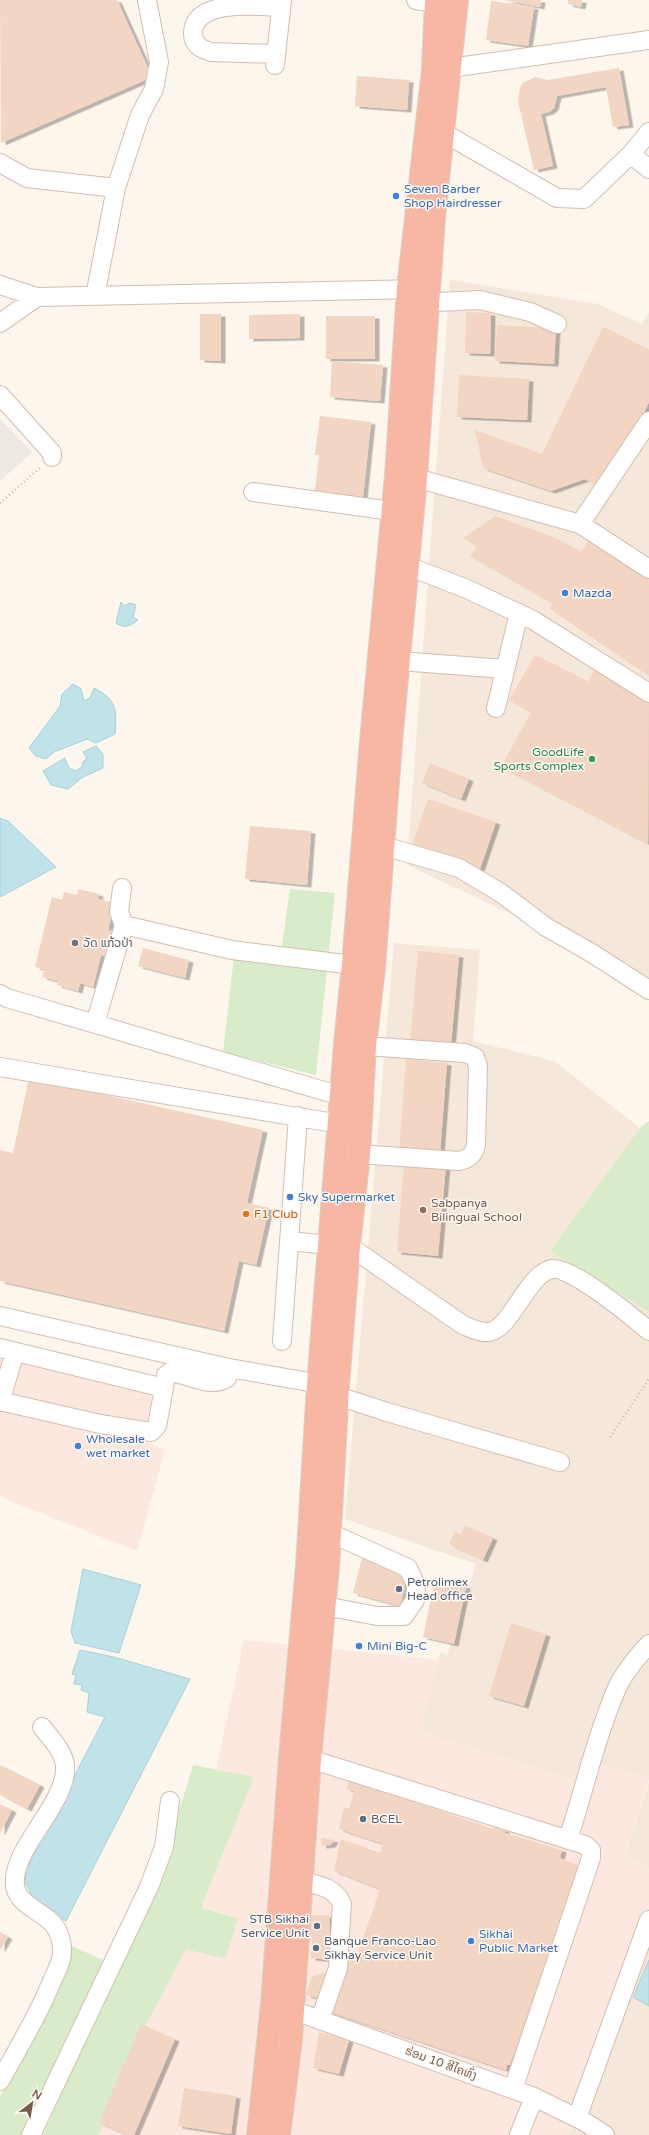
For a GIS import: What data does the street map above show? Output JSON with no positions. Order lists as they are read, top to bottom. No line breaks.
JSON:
{"streets":{"street":["ຮ່ອມ 10 ສີໄຄທົ່ງ"]},"places":["Seven Barber Shop Hairdresser","Mazda","GoodLife Sports Complex","ວັດ ແກ້ວປ່າ","Sky Supermarket","Sabpanya Bilingual School","F1 Club","Wholesale wet market","Petrolimex Head office","Mini Big-C","BCEL","STB Sikhai Service Unit","Sikhai Public Market","Banque Franco-Lao Sikhay Service Unit"],"north":"top right"}
